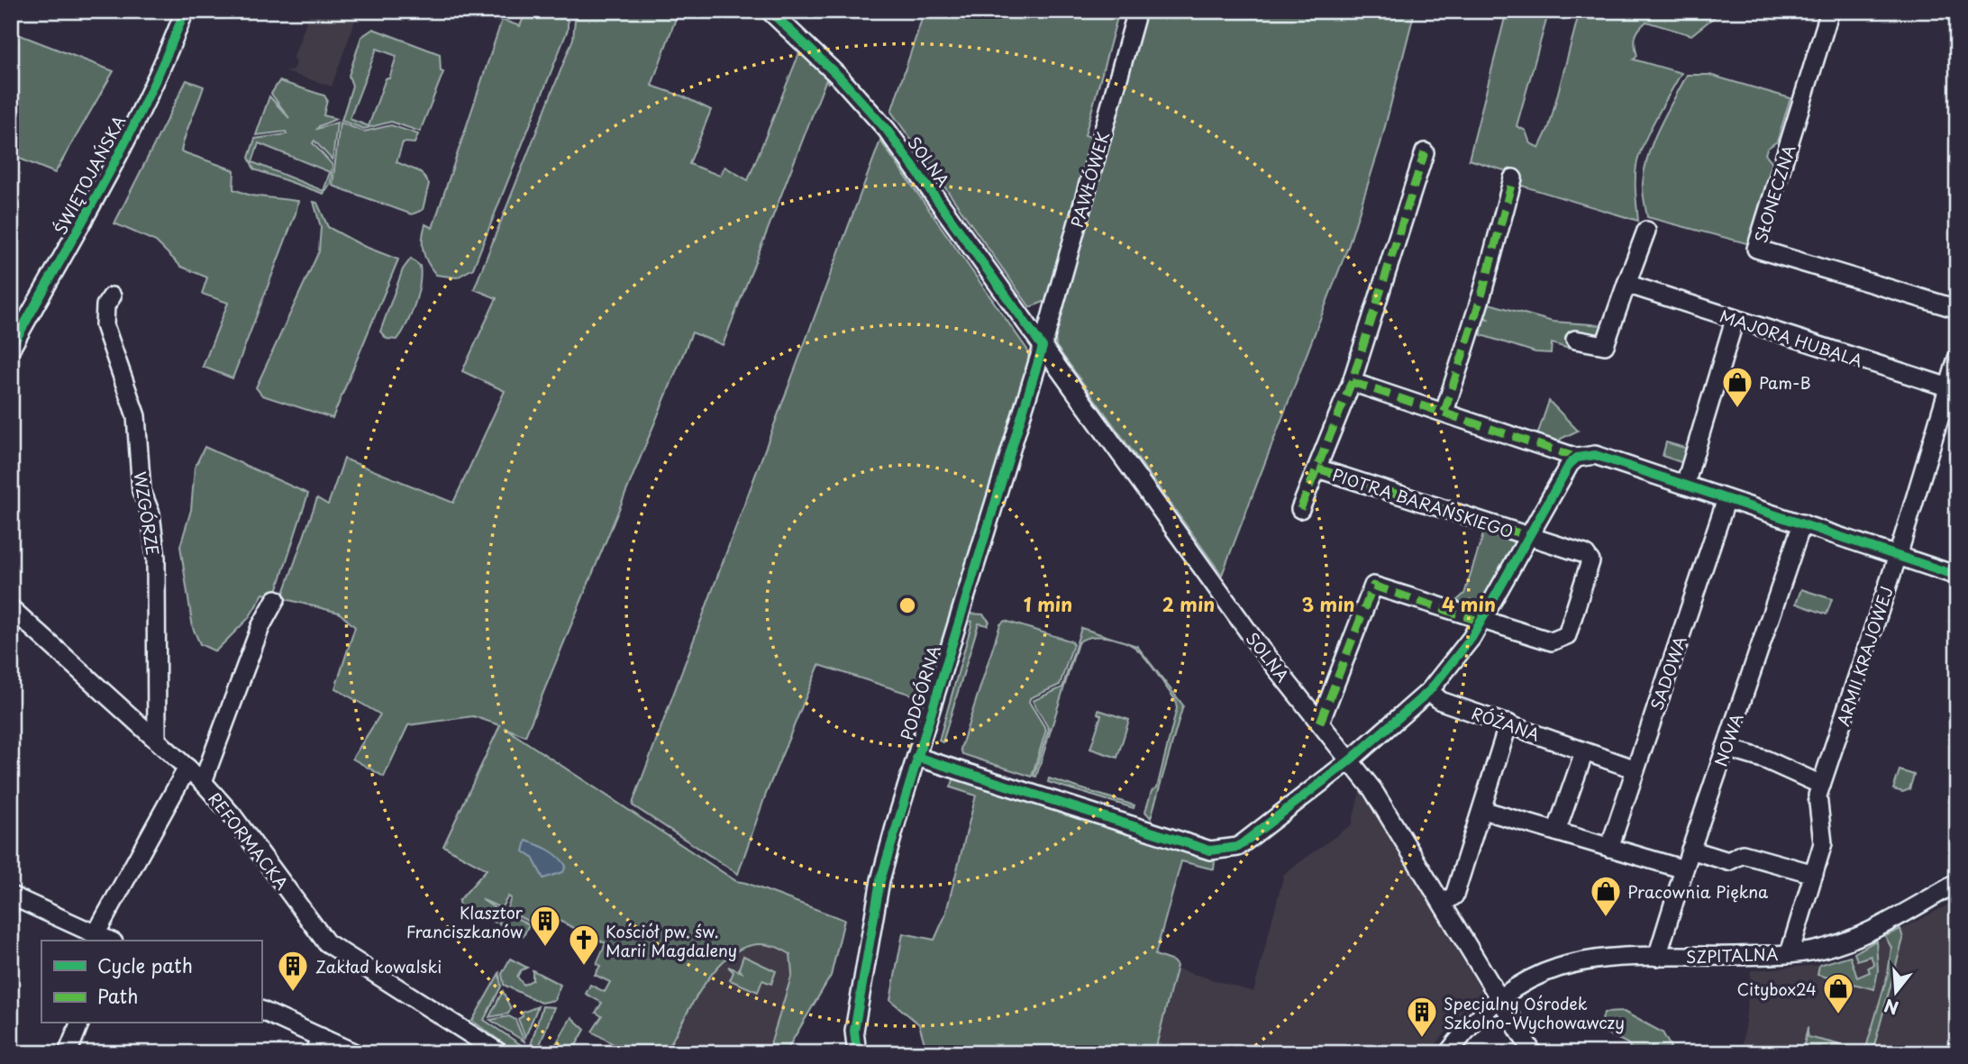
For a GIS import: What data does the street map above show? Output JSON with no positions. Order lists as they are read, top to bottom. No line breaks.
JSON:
{"streets":{"street":["SOLNA","ŚWIĘTOJAŃSKA","PAWŁÓWEK","SŁONECZNA","MAJORA HUBALA","PIOTRA BARAŃSKIEGO","WZGÓRZE","ARMII KRAJOWEJ","SADOWA","PODGÓRNA","RÓŻANA","NOWA","REFORMACKA","SZPITALNA"]},"crossings":[["SOLNA","PAWŁÓWEK"],["SOLNA","PODGÓRNA"],["SOLNA","SZPITALNA"],["PAWŁÓWEK","PODGÓRNA"],["MAJORA HUBALA","ARMII KRAJOWEJ"],["WZGÓRZE","REFORMACKA"],["ARMII KRAJOWEJ","SZPITALNA"],["SADOWA","RÓŻANA"],["NOWA","SZPITALNA"]],"places":{"shop":["Pam-B","Pracownia Piękna","Citybox24"],"building":["Klasztor Franciszkanów","Zakład kowalski","Specjalny Ośrodek Szkolno-Wychowawczy"],"church":["Kościół pw. św. Marii Magdaleny"]},"legend":["Cycle path","Path"],"north":"bottom","rings":["1 min","2 min","3 min","4 min"]}
